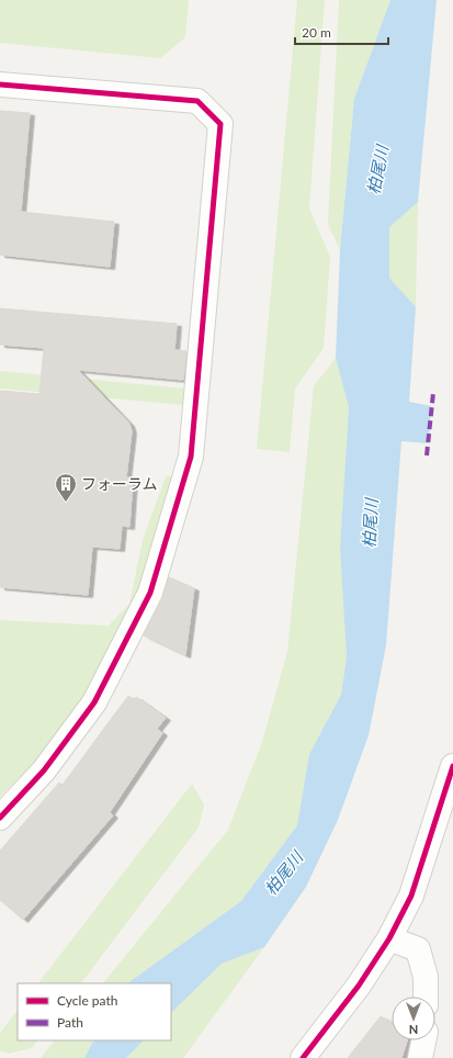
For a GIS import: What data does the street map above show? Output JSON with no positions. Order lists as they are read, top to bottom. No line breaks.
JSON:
{"water":["柏尾川"],"places":{"building":["フォーラム"]},"legend":["Cycle path","Path"],"scale_bar":"20 m","north":"bottom"}
